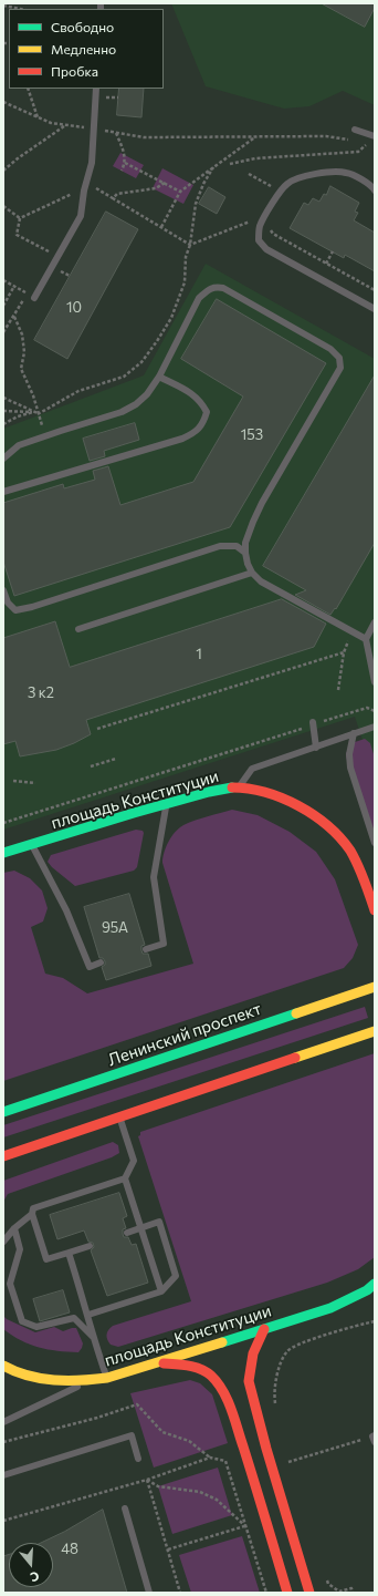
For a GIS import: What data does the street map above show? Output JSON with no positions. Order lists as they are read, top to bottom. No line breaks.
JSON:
{"streets":{"main road":["площадь Конституции","Ленинский проспект"]},"house_numbers":["10","153","1","3 к2","95А","48"],"legend":["Свободно","Медленно","Пробка"],"north":"bottom"}
